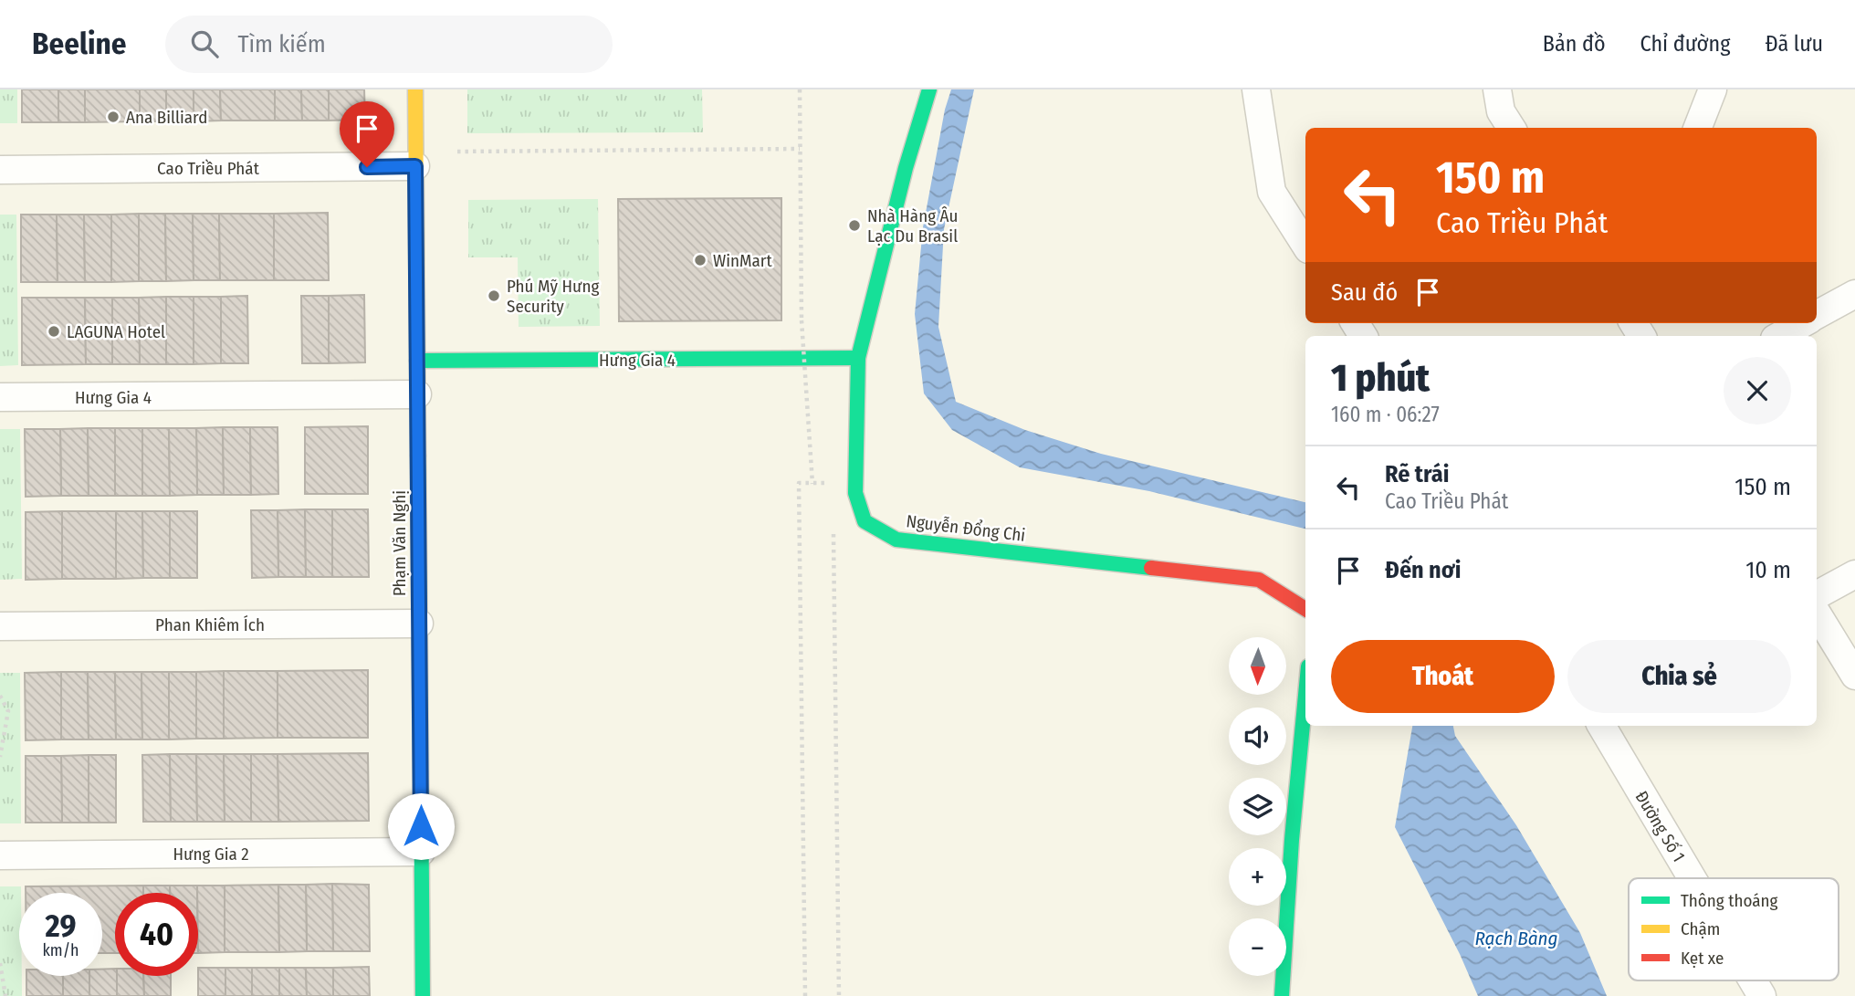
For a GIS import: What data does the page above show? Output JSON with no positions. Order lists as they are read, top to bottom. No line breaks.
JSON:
{"streets":{"street":["Cao Triều Phát","Hưng Gia 4","Nguyễn Đổng Chi","Phạm Văn Nghị","Phan Khiêm Ích","Đường Số 1","Hưng Gia 2"]},"crossings":[["Cao Triều Phát","Phạm Văn Nghị"],["Hưng Gia 4","Nguyễn Đổng Chi"],["Hưng Gia 4","Phạm Văn Nghị"],["Phạm Văn Nghị","Phan Khiêm Ích"],["Phạm Văn Nghị","Hưng Gia 2"]],"water":["Rạch Bàng"],"places":["Ana Billiard","Nhà Hàng Âu Lạc Du Brasil","WinMart","Phú Mỹ Hưng Security","LAGUNA Hotel"],"legend":["Thông thoáng","Chậm","Kẹt xe"],"north":"bottom","page":{"header":"Beeline","search":"Tìm kiếm","nav":["Bản đồ","Chỉ đường","Đã lưu"],"turn":["150 m","Cao Triều Phát"],"then":"Sau đó","heading":["1 phút","160 m · 06:27"],"list":[{"name":"Rẽ trái","note":"Cao Triều Phát","value":"150 m"},{"name":"Đến nơi","value":"10 m"}],"buttons":["Thoát","Chia sẻ"],"map_buttons":["+","−"],"speed":"29 km/h","limit":"40"}}
